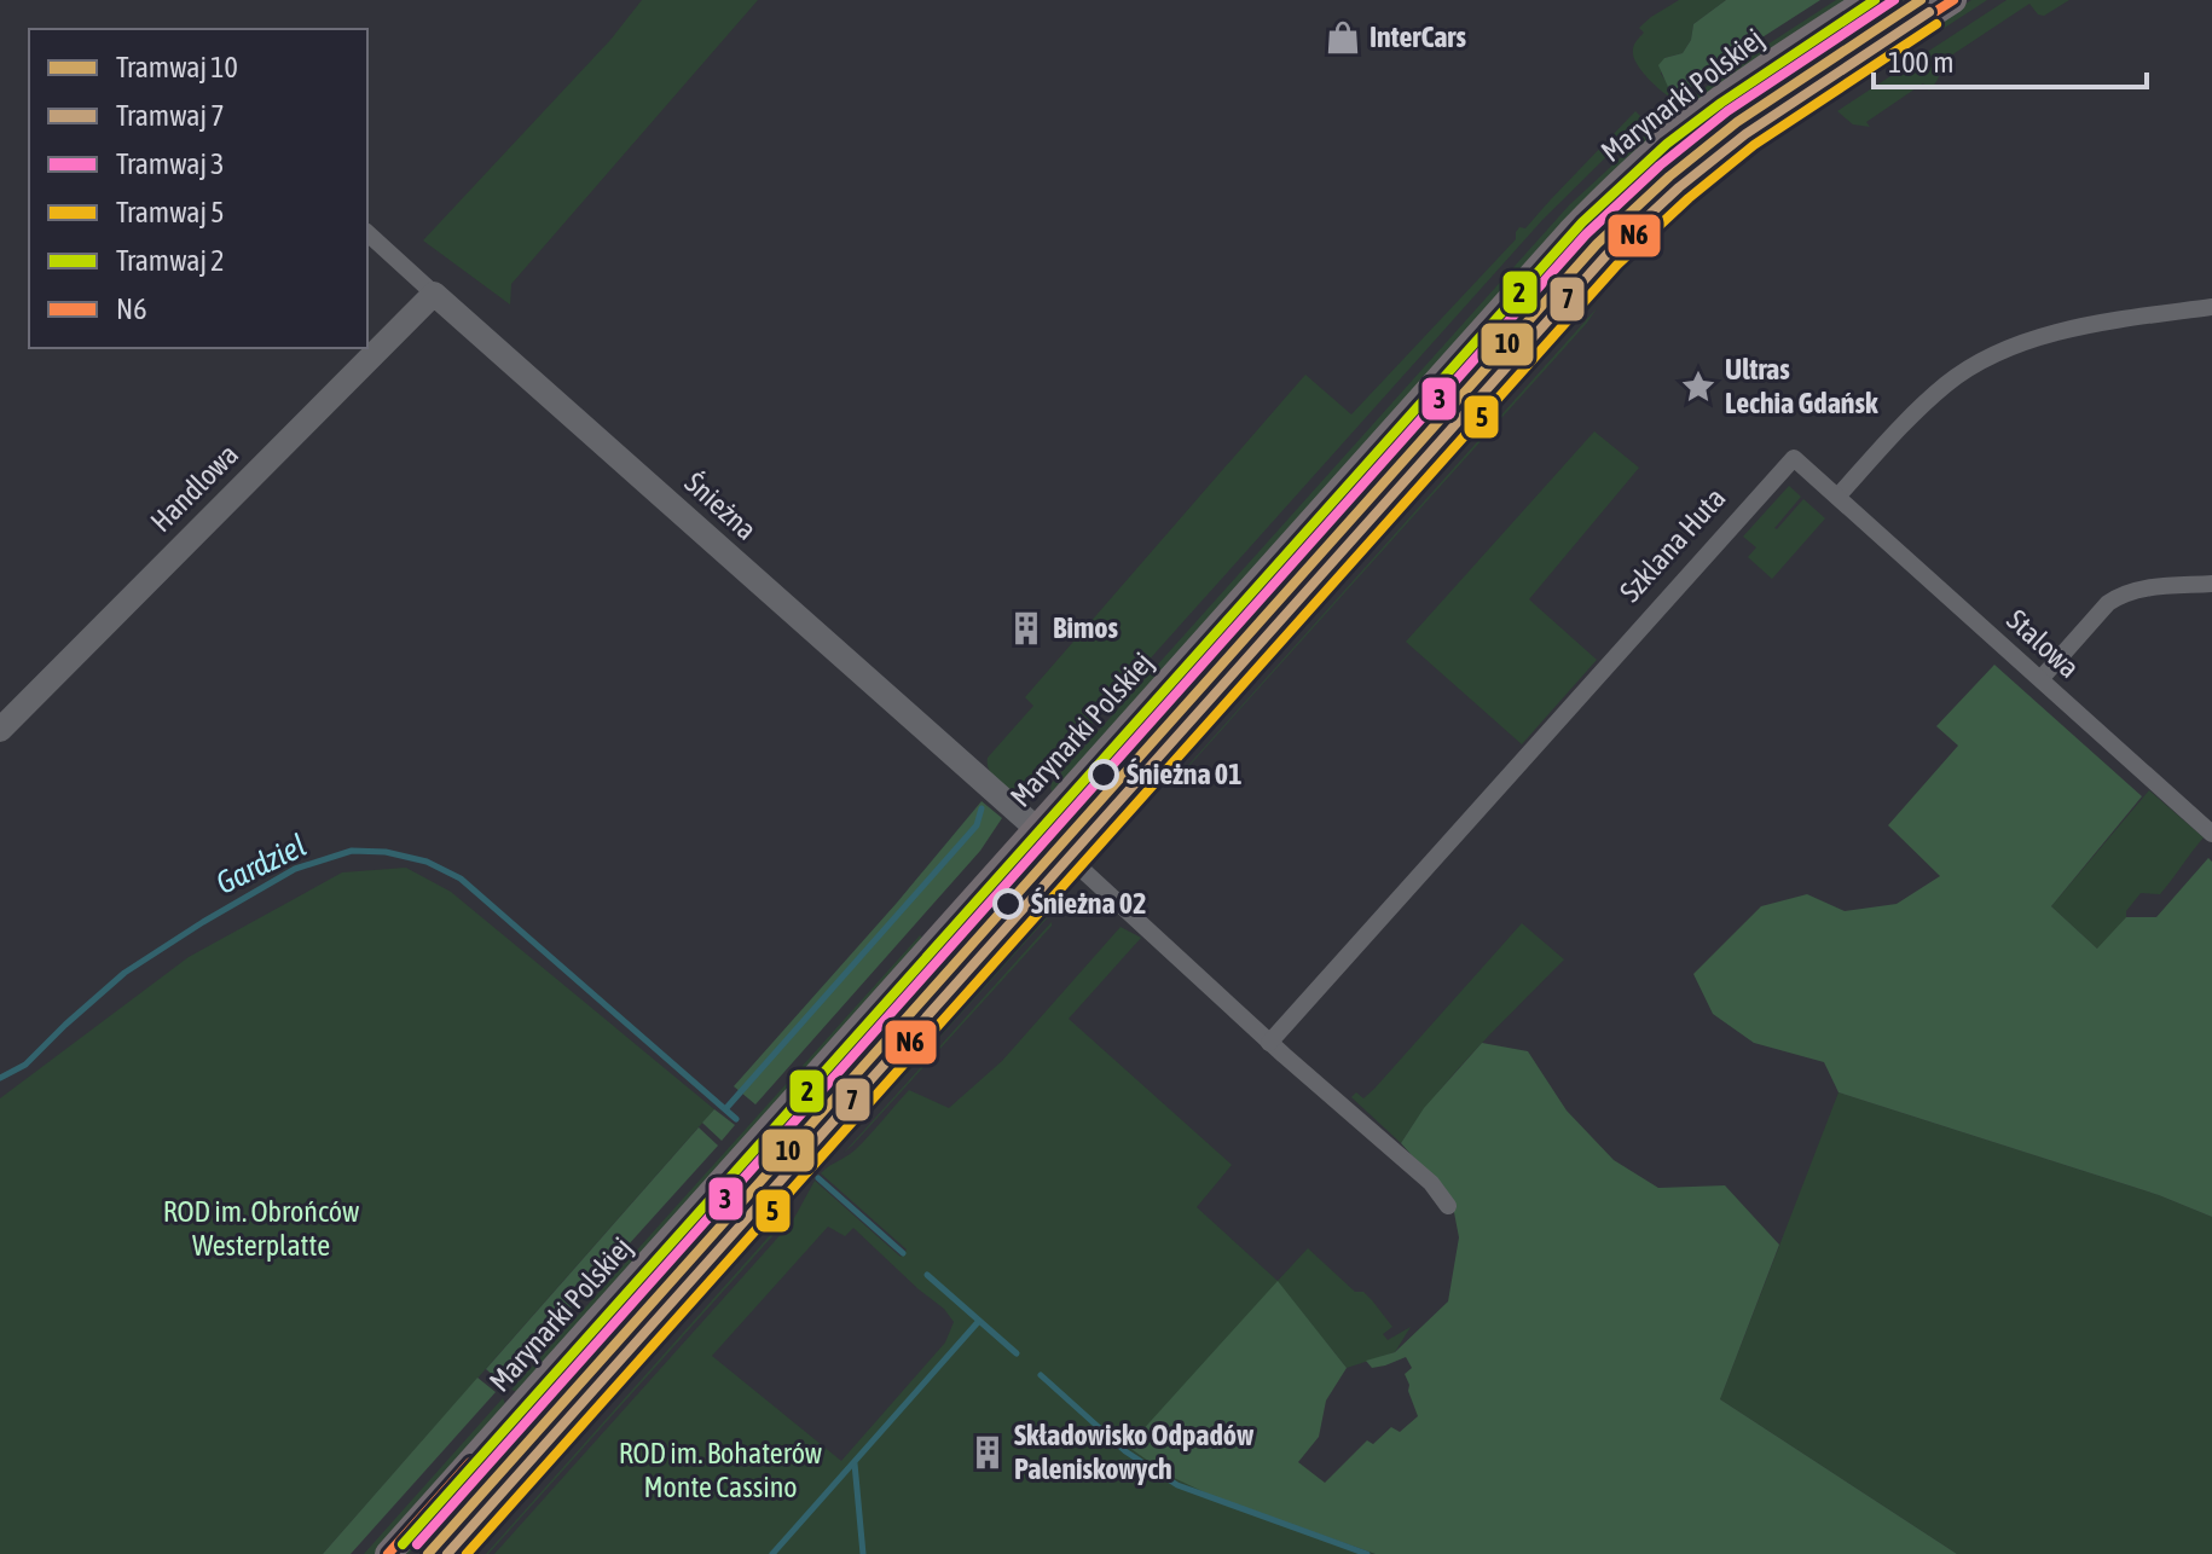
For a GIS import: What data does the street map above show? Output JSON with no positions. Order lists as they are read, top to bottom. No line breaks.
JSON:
{"streets":{"main road":["Marynarki Polskiej"],"street":["Handlowa","Śnieżna","Szklana Huta","Stalowa"]},"crossings":[["Marynarki Polskiej","Śnieżna"],["Handlowa","Śnieżna"],["Szklana Huta","Stalowa"]],"water":["Gardziel"],"parks":["ROD im. Obrońców Westerplatte","ROD im. Bohaterów Monte Cassino"],"places":{"shop":["InterCars"],"place":["Ultras Lechia Gdańsk"],"building":["Bimos","Składowisko Odpadów Paleniskowych"],"other":["Śnieżna 01","Śnieżna 02"]},"lines":["tram line 10","tram line 3","tram line 2","transit line N6","tram line 7","tram line 5"],"legend":["Tramwaj 10","Tramwaj 7","Tramwaj 3","Tramwaj 5","Tramwaj 2","N6"],"scale_bar":"100 m"}
